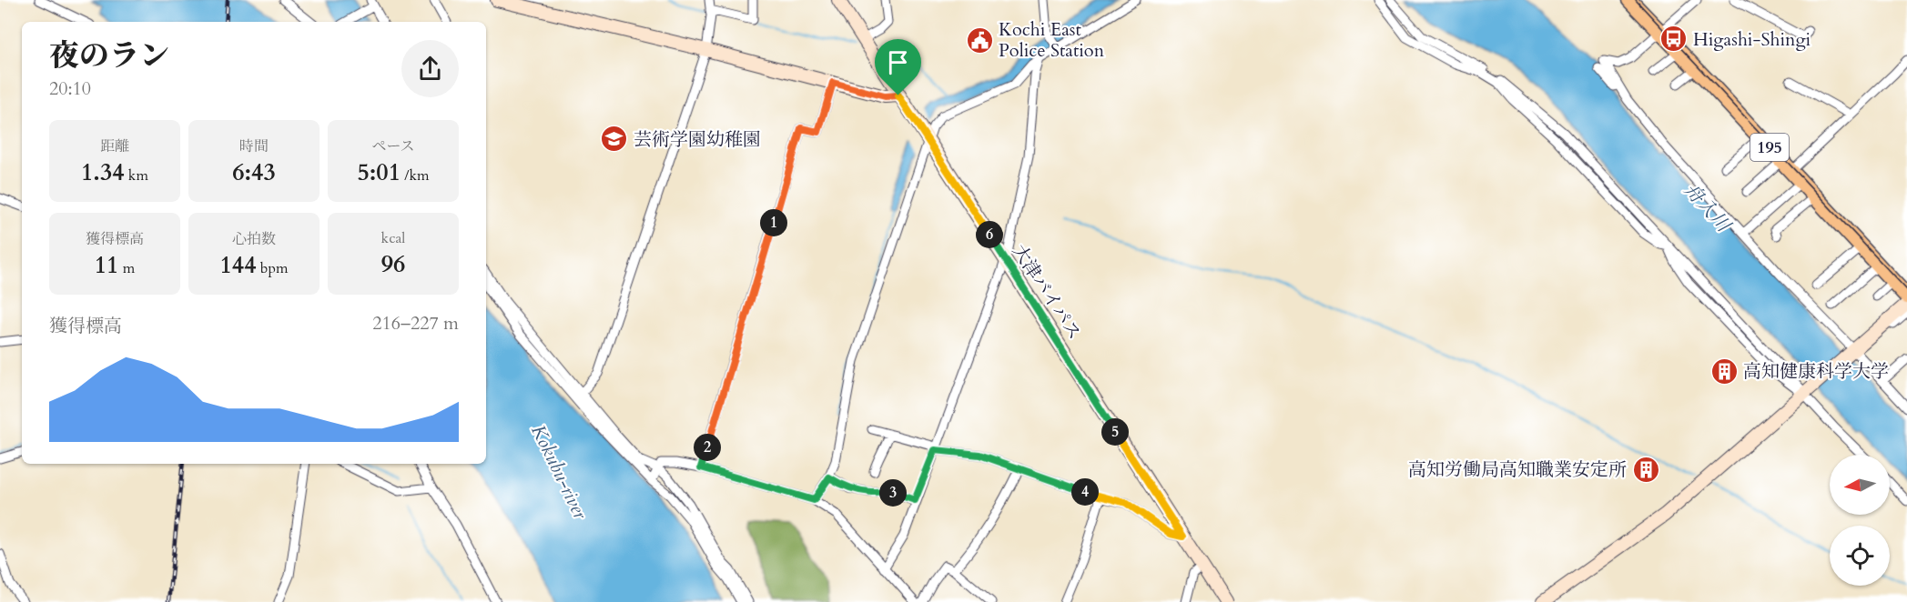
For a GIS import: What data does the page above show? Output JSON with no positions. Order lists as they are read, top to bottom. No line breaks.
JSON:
{"streets":{"highway":["195"],"street":["大津バイパス"]},"water":["舟入川","Kokubu-river"],"places":{"bus stop":["Higashi-Shingi"],"public building":["Kochi East Police Station"],"school or university":["芸術学園幼稚園"],"building":["高知健康科学大学","高知労働局高知職業安定所"]},"north":"left","page":{"heading":["夜のラン","20:10"],"stats":[["距離","1.34 km"],["時間","6:43"],["ペース","5:01 /km"],["獲得標高","11 m"],["心拍数","144 bpm"],["kcal","96"]],"pins":["1","6","5","2","4","3"],"chart":["獲得標高","216–227 m"]}}
